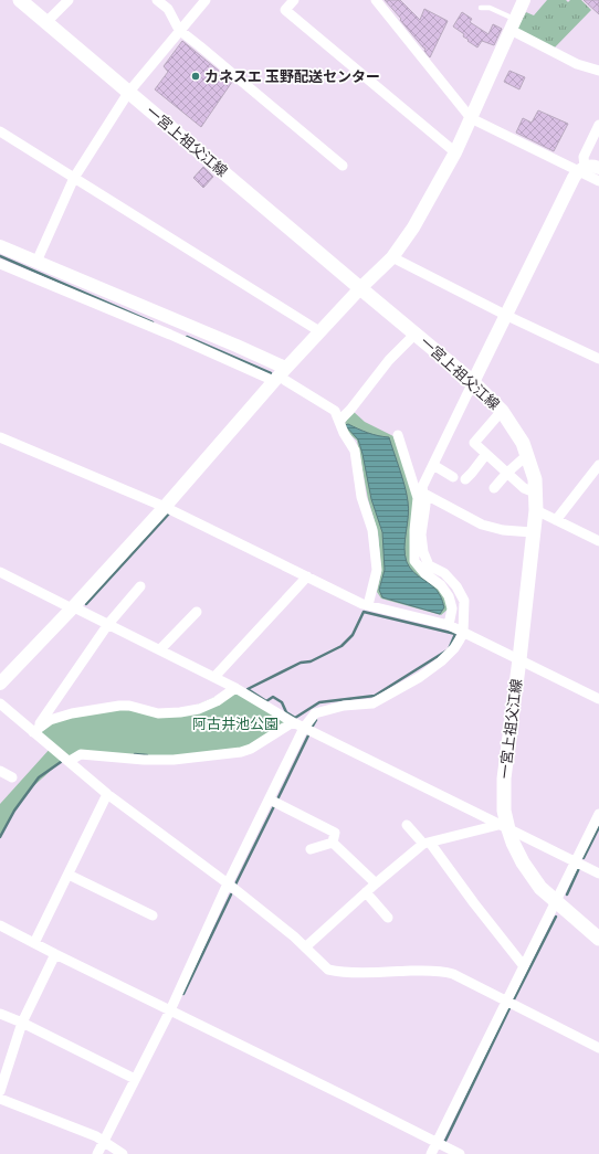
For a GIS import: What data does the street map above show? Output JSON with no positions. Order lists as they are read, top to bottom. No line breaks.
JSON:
{"streets":{"main road":["一宮上祖父江線"]},"parks":["阿古井池公園"],"places":["カネスエ 玉野配送センター"]}
